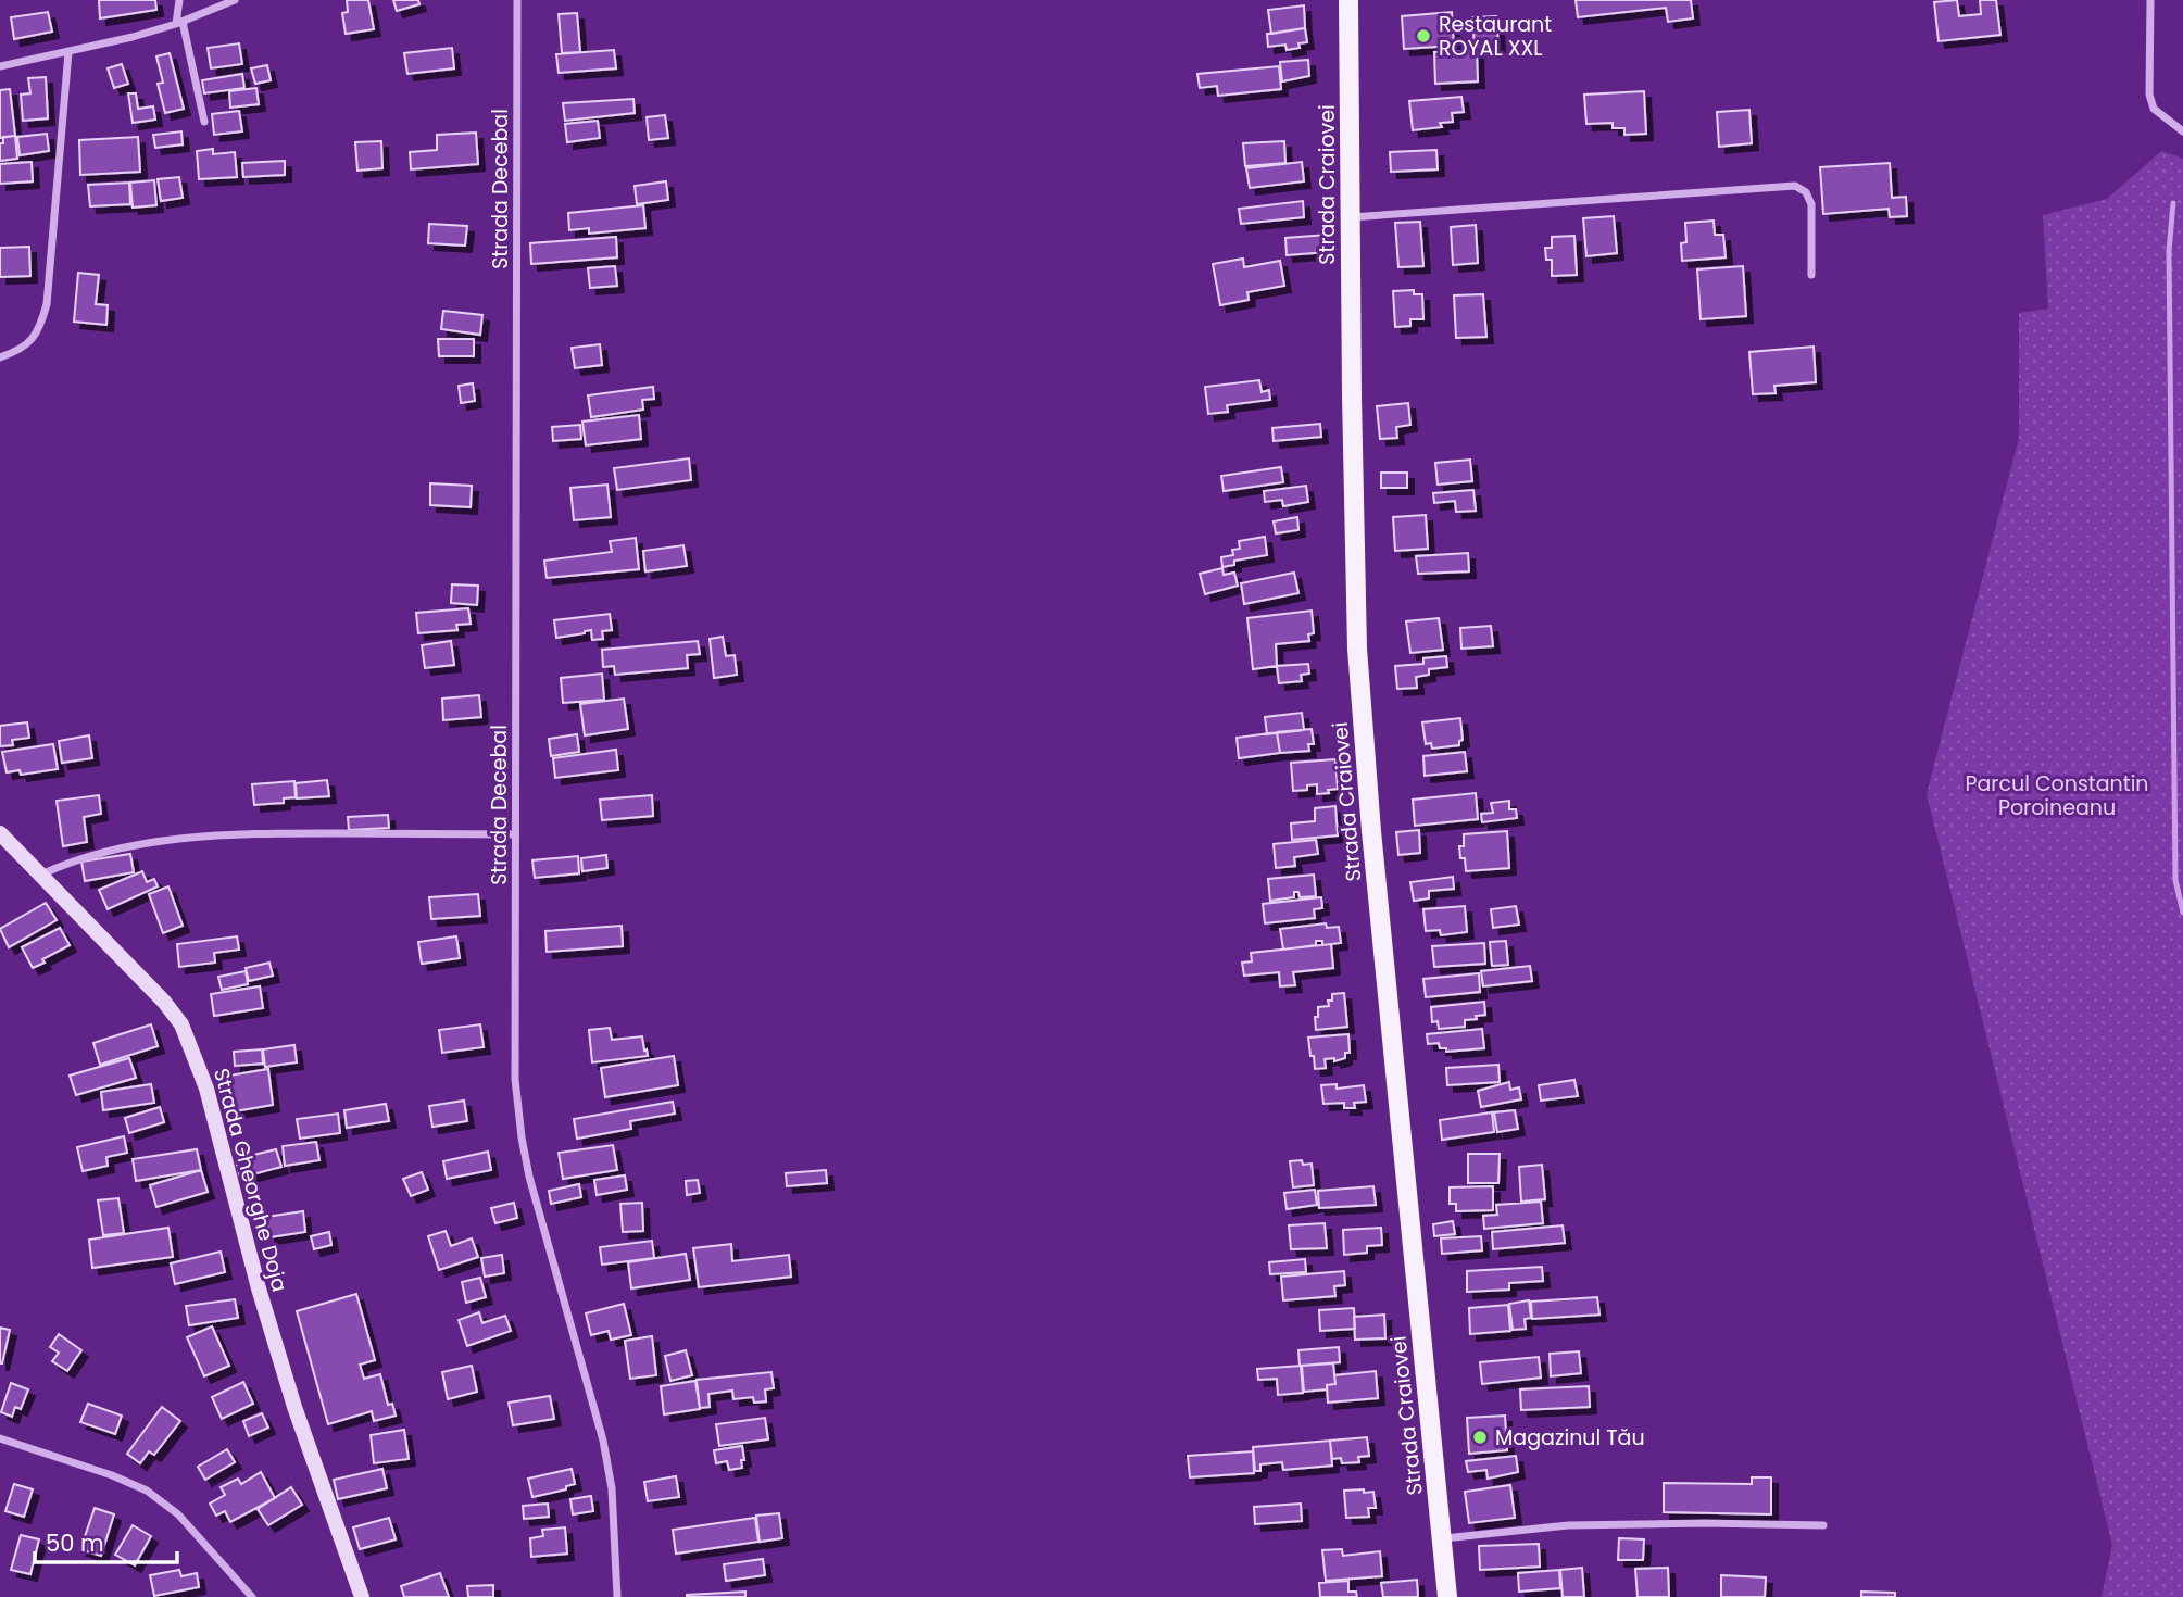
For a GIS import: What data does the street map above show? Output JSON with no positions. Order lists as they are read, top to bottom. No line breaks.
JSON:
{"streets":{"main road":["Strada Craiovei"],"street":["Strada Decebal","Strada Gheorghe Doja"]},"parks":["Parcul Constantin Poroineanu"],"places":["Restaurant ROYAL XXL","Magazinul Tău"],"scale_bar":"50 m"}
